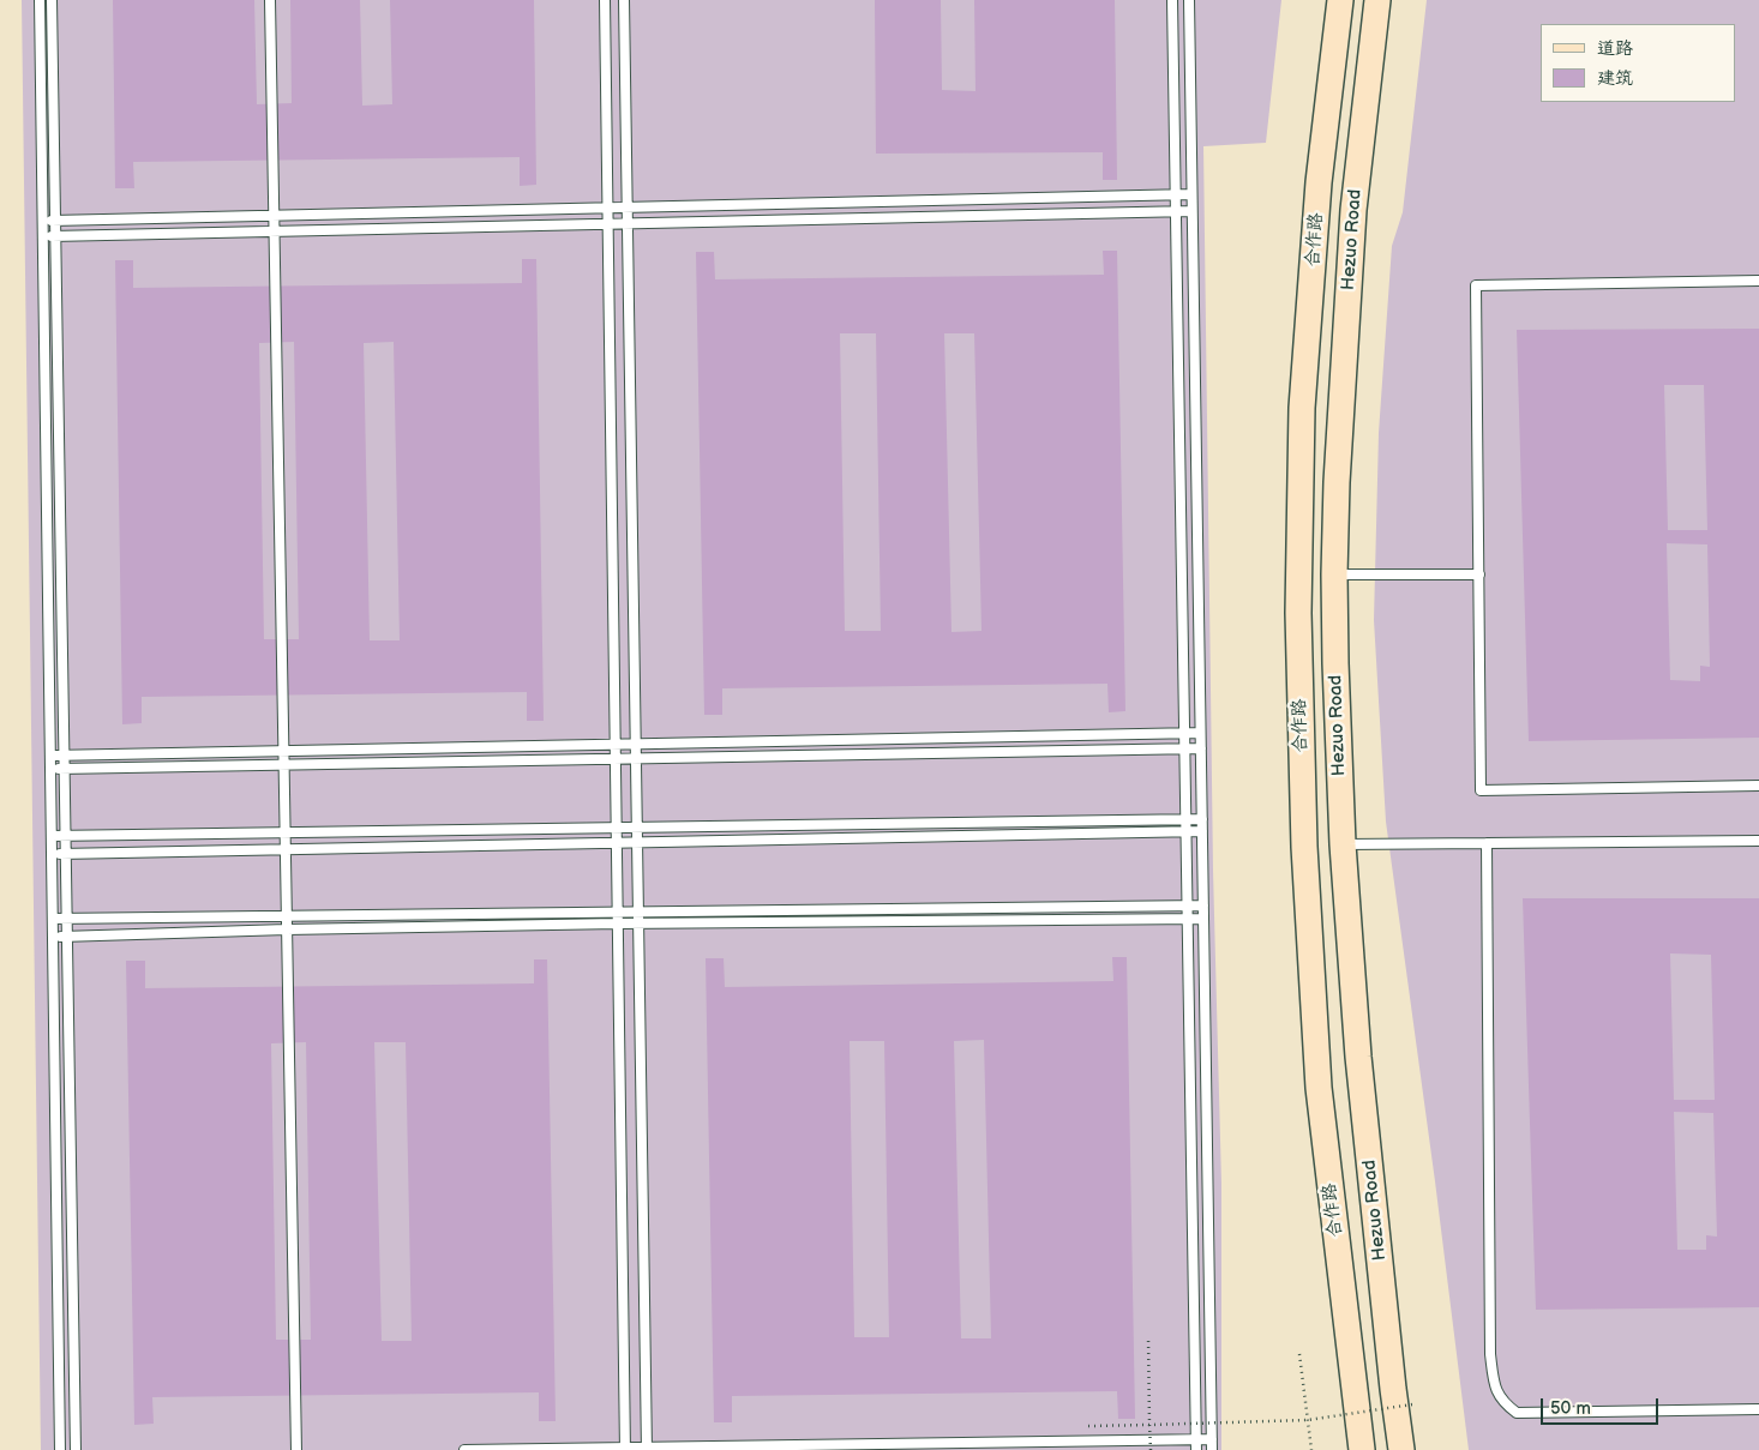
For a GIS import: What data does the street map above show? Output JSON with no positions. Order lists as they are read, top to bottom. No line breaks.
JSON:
{"streets":{"main road":["合作路","Hezuo Road"]},"legend":["道路","建筑"],"scale_bar":"50 m"}
